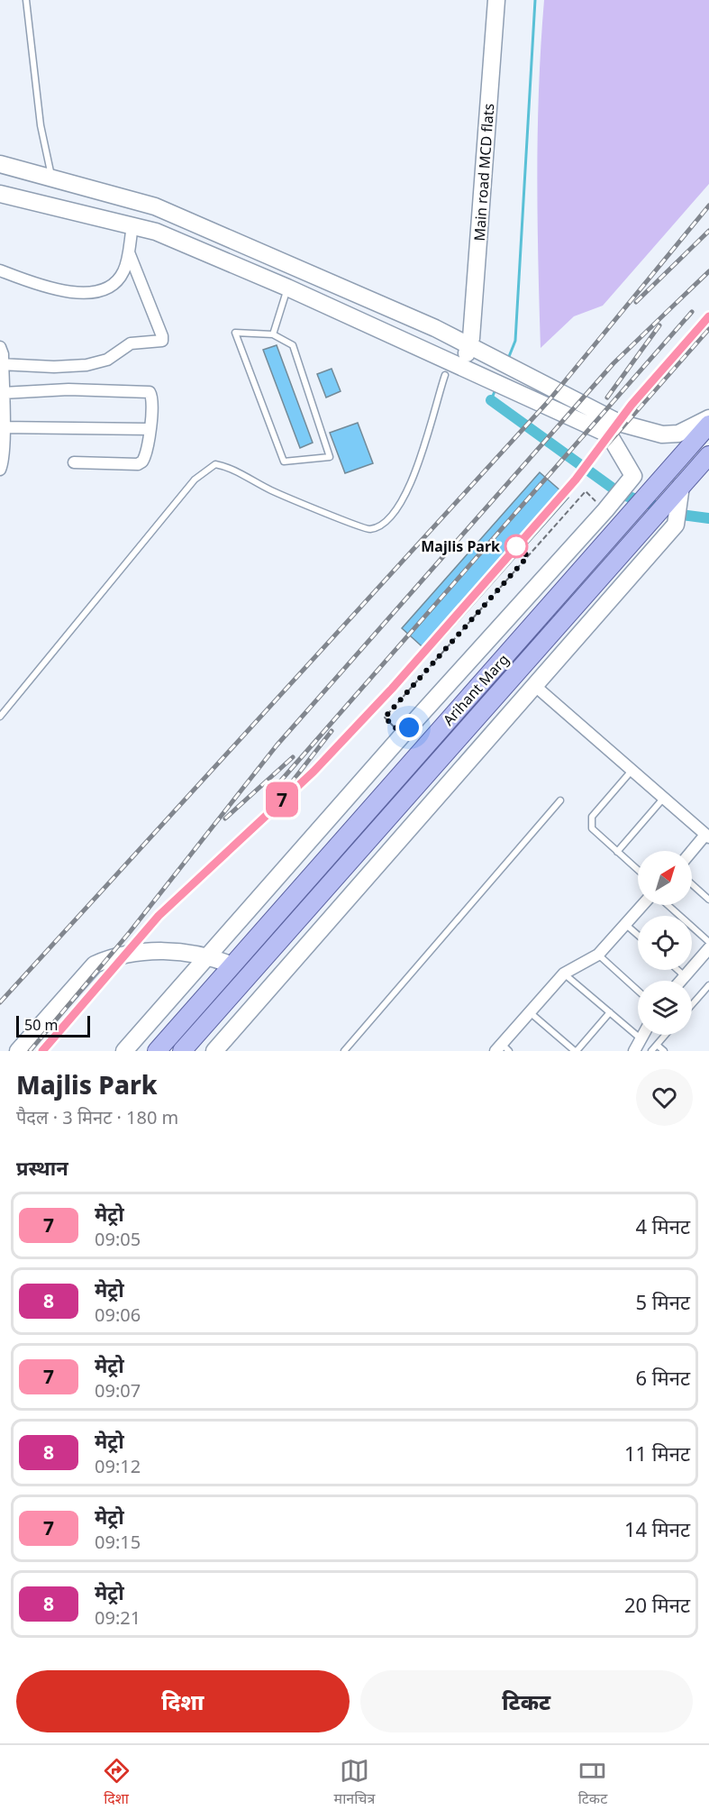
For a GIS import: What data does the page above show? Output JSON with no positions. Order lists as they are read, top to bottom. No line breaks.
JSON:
{"streets":{"main road":["Arihant Marg"],"street":["Main road MCD flats"]},"places":["Majlis Park"],"lines":["metro line 7"],"scale_bar":"50 m","north":"top right","page":{"on_map":"7","scale":"50 m","heading":[["Majlis Park","पैदल · 3 मिनट · 180 m"],"प्रस्थान"],"list":[{"mark":"7","name":"मेट्रो","note":"09:05","value":"4 मिनट"},{"mark":"8","name":"मेट्रो","note":"09:06","value":"5 मिनट"},{"mark":"7","name":"मेट्रो","note":"09:07","value":"6 मिनट"},{"mark":"8","name":"मेट्रो","note":"09:12","value":"11 मिनट"},{"mark":"7","name":"मेट्रो","note":"09:15","value":"14 मिनट"},{"mark":"8","name":"मेट्रो","note":"09:21","value":"20 मिनट"}],"buttons":["दिशा","टिकट"],"tabs":["दिशा","मानचित्र","टिकट"]}}
